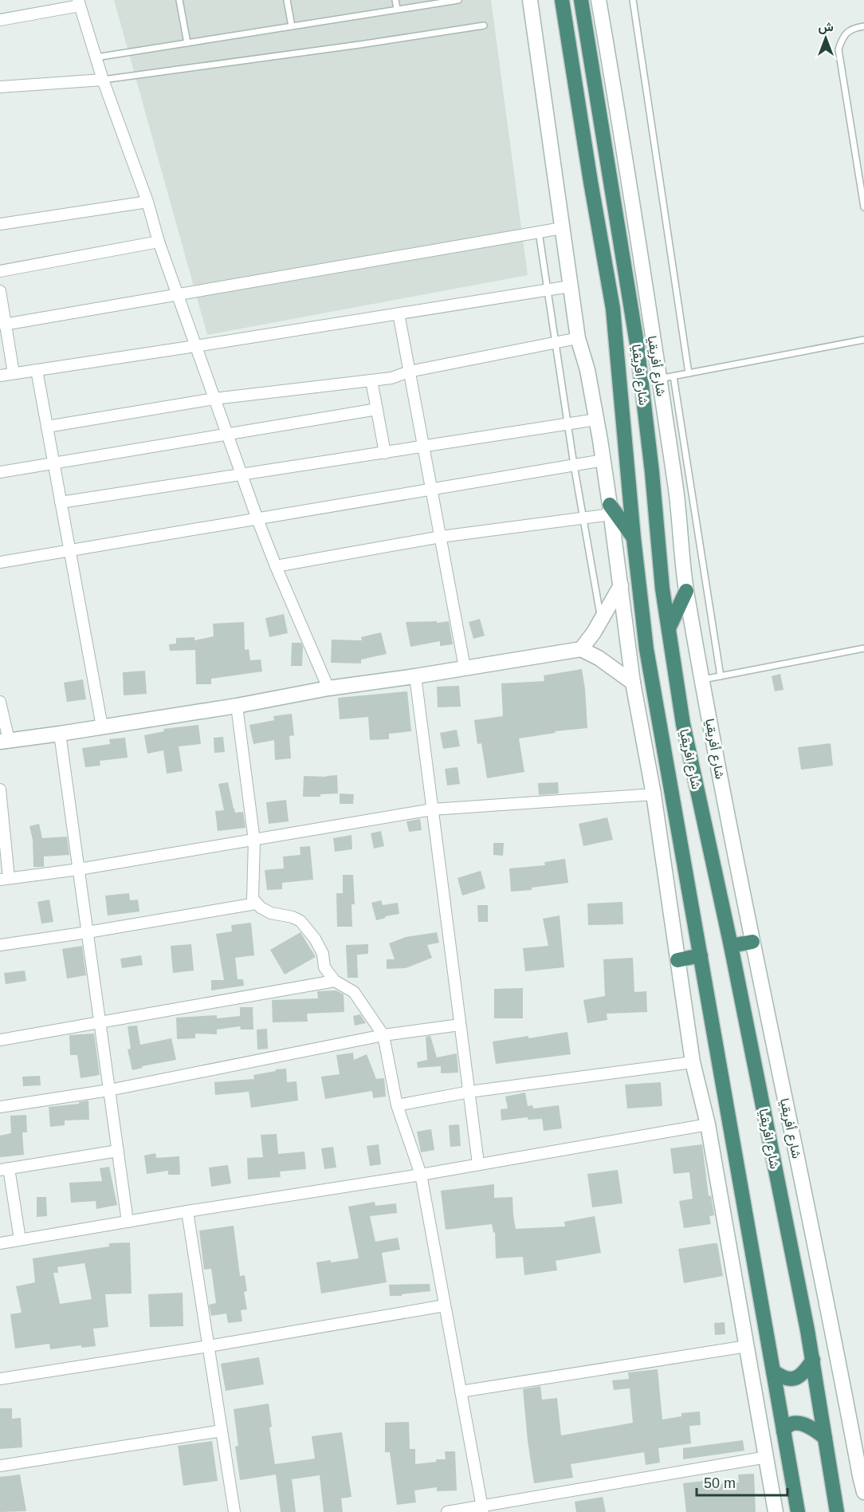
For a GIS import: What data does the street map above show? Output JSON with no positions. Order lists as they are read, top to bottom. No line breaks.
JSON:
{"streets":{"highway":["شارع افريقيا"],"street":["شارع أفريقيا"]},"scale_bar":"50 m","north":"top"}
